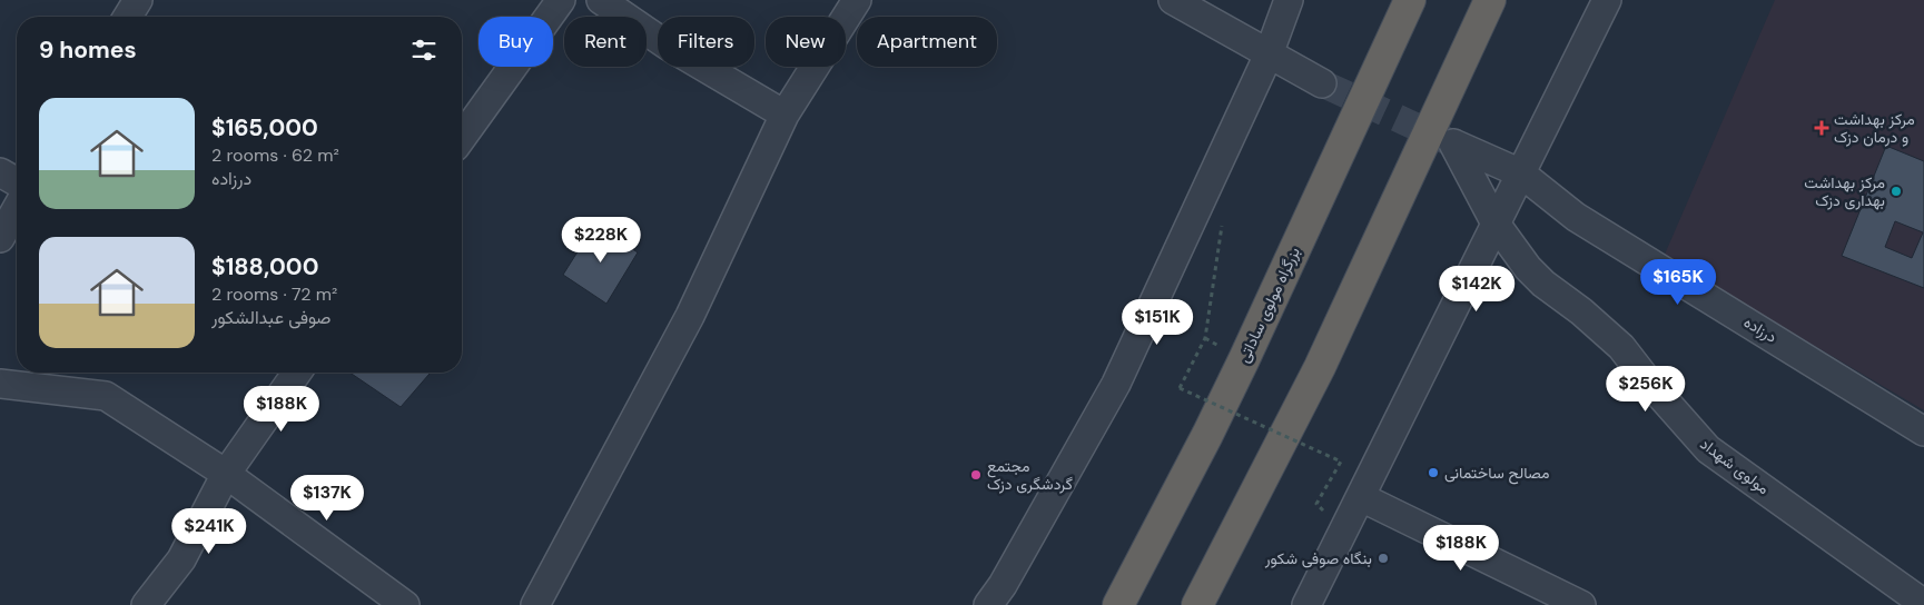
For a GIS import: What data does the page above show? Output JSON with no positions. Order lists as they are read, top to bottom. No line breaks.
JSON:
{"streets":{"highway":["بزرگراه مولوی ساداتی"],"street":["درزاده","مولوی شهداد"]},"crossings":[["درزاده","مولوی شهداد"]],"places":{"health":["مرکز بهداشت و درمان دزک"],"other":["مرکز بهداشت بهداری دزک","مصالح ساختمانی","مجتمع گردشگری دزک","بنگاه صوفی شکور"]},"page":{"chip":["Buy","Rent","Filters","New","Apartment"],"heading":"9 homes","list":[{"name":"$165,000","note":"2 rooms · 62 m² · درزاده"},{"name":"$188,000","note":"2 rooms · 72 m² · صوفی عبدالشکور"}],"price":["$228K","$165K","$142K","$151K","$256K","$188K","$137K","$241K","$188K"]}}
